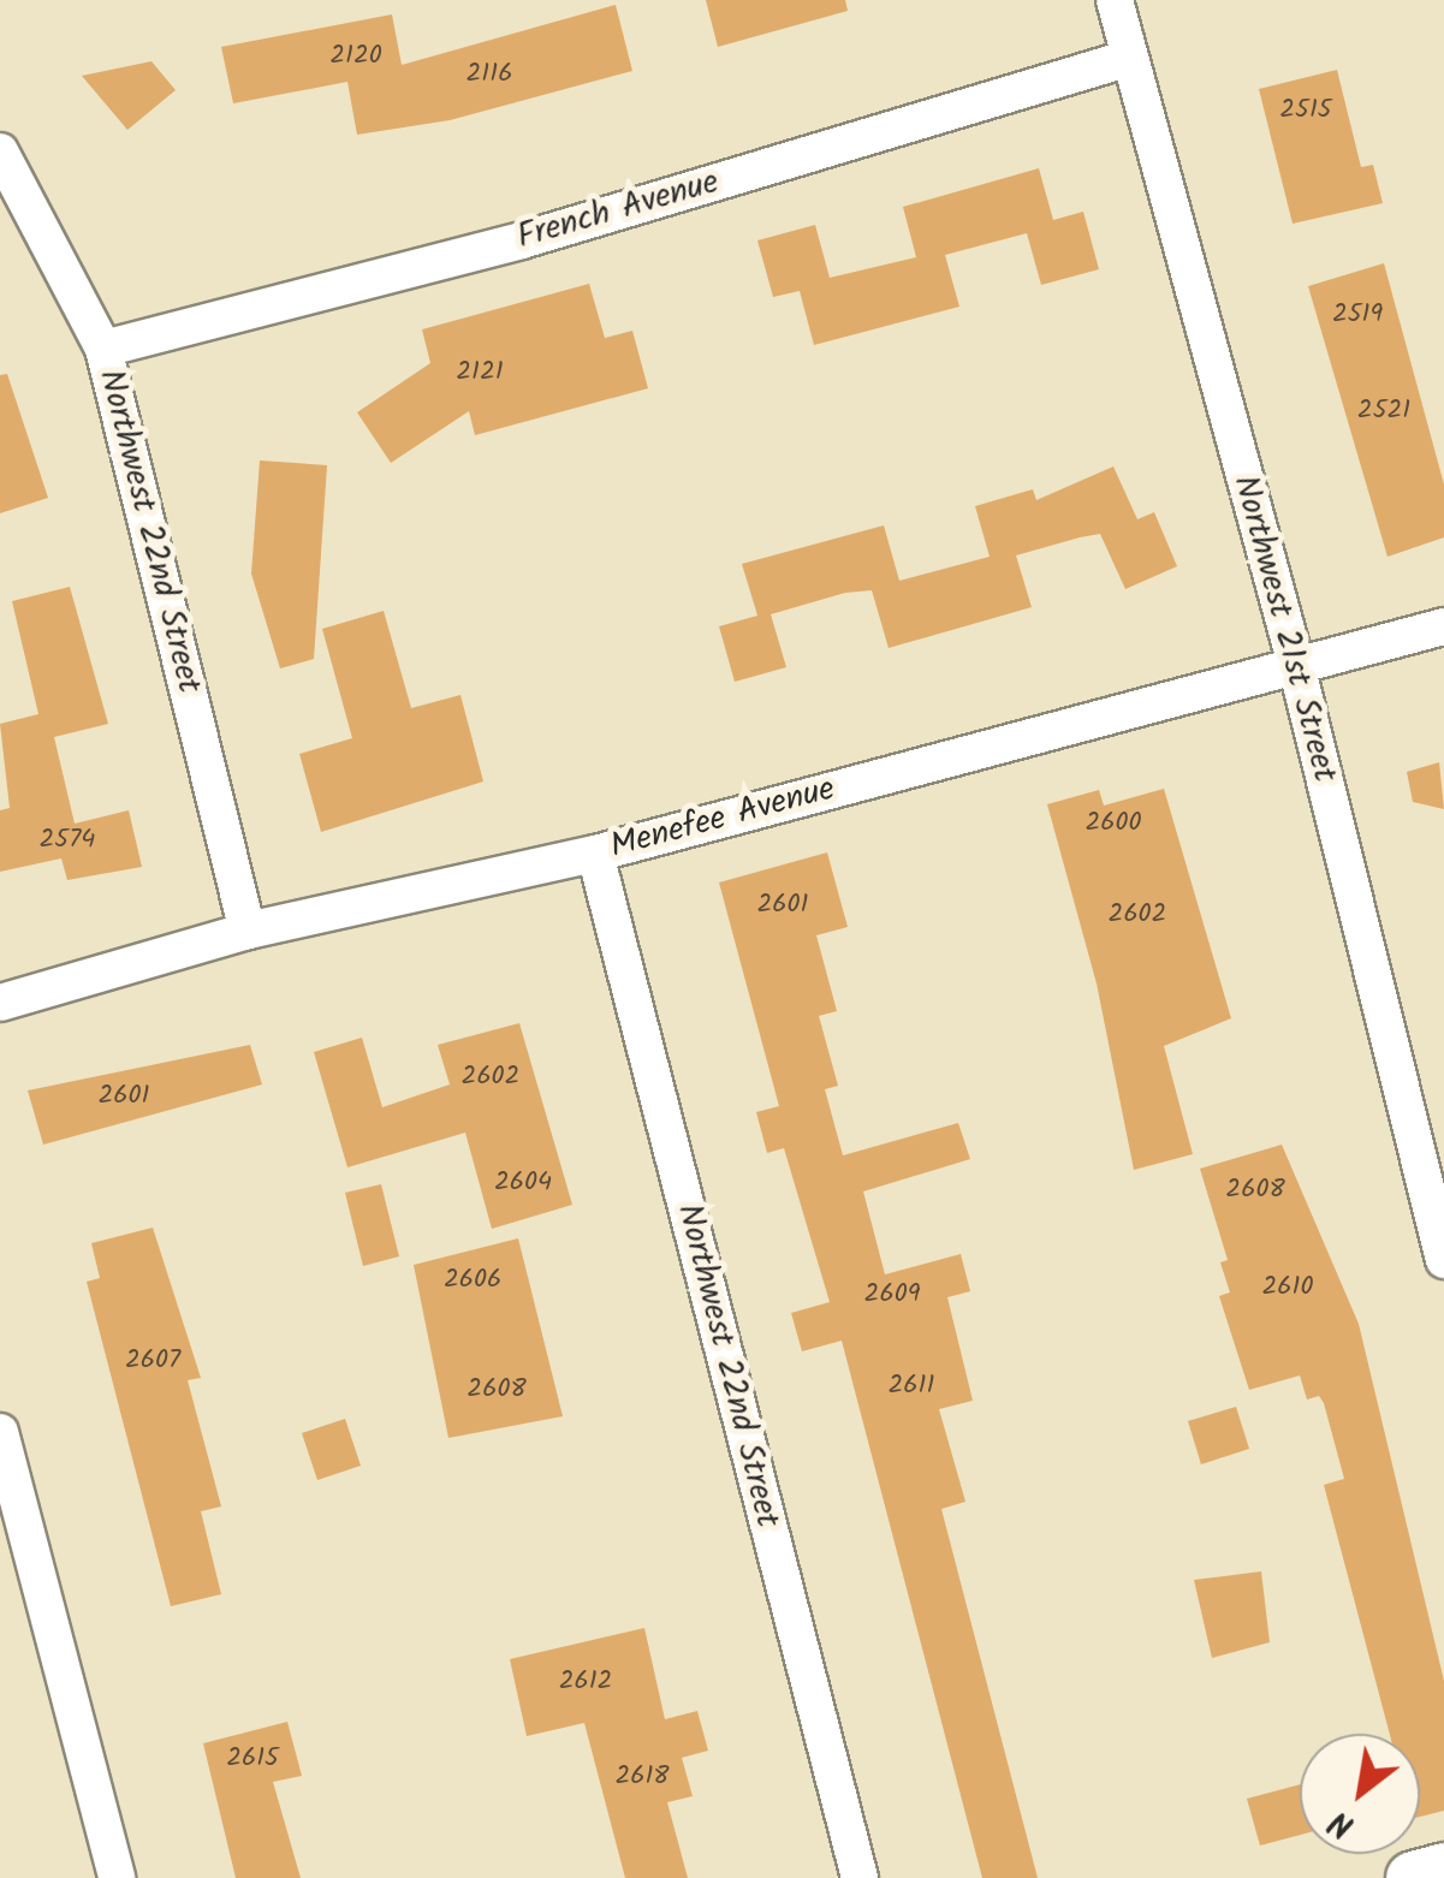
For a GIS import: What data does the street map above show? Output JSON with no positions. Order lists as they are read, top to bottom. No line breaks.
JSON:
{"streets":{"street":["French Avenue","Northwest 22nd Street","Northwest 21st Street","Menefee Avenue"]},"crossings":[["French Avenue","Northwest 22nd Street"],["French Avenue","Northwest 21st Street"],["Northwest 22nd Street","Menefee Avenue"],["Northwest 21st Street","Menefee Avenue"]],"house_numbers":["2120","2116","2515","2519","2121","2521","2600","2574","2601","2602","2602","2601","2604","2608","2606","2610","2609","2607","2611","2608","2612","2615","2618"],"north":"bottom left"}
